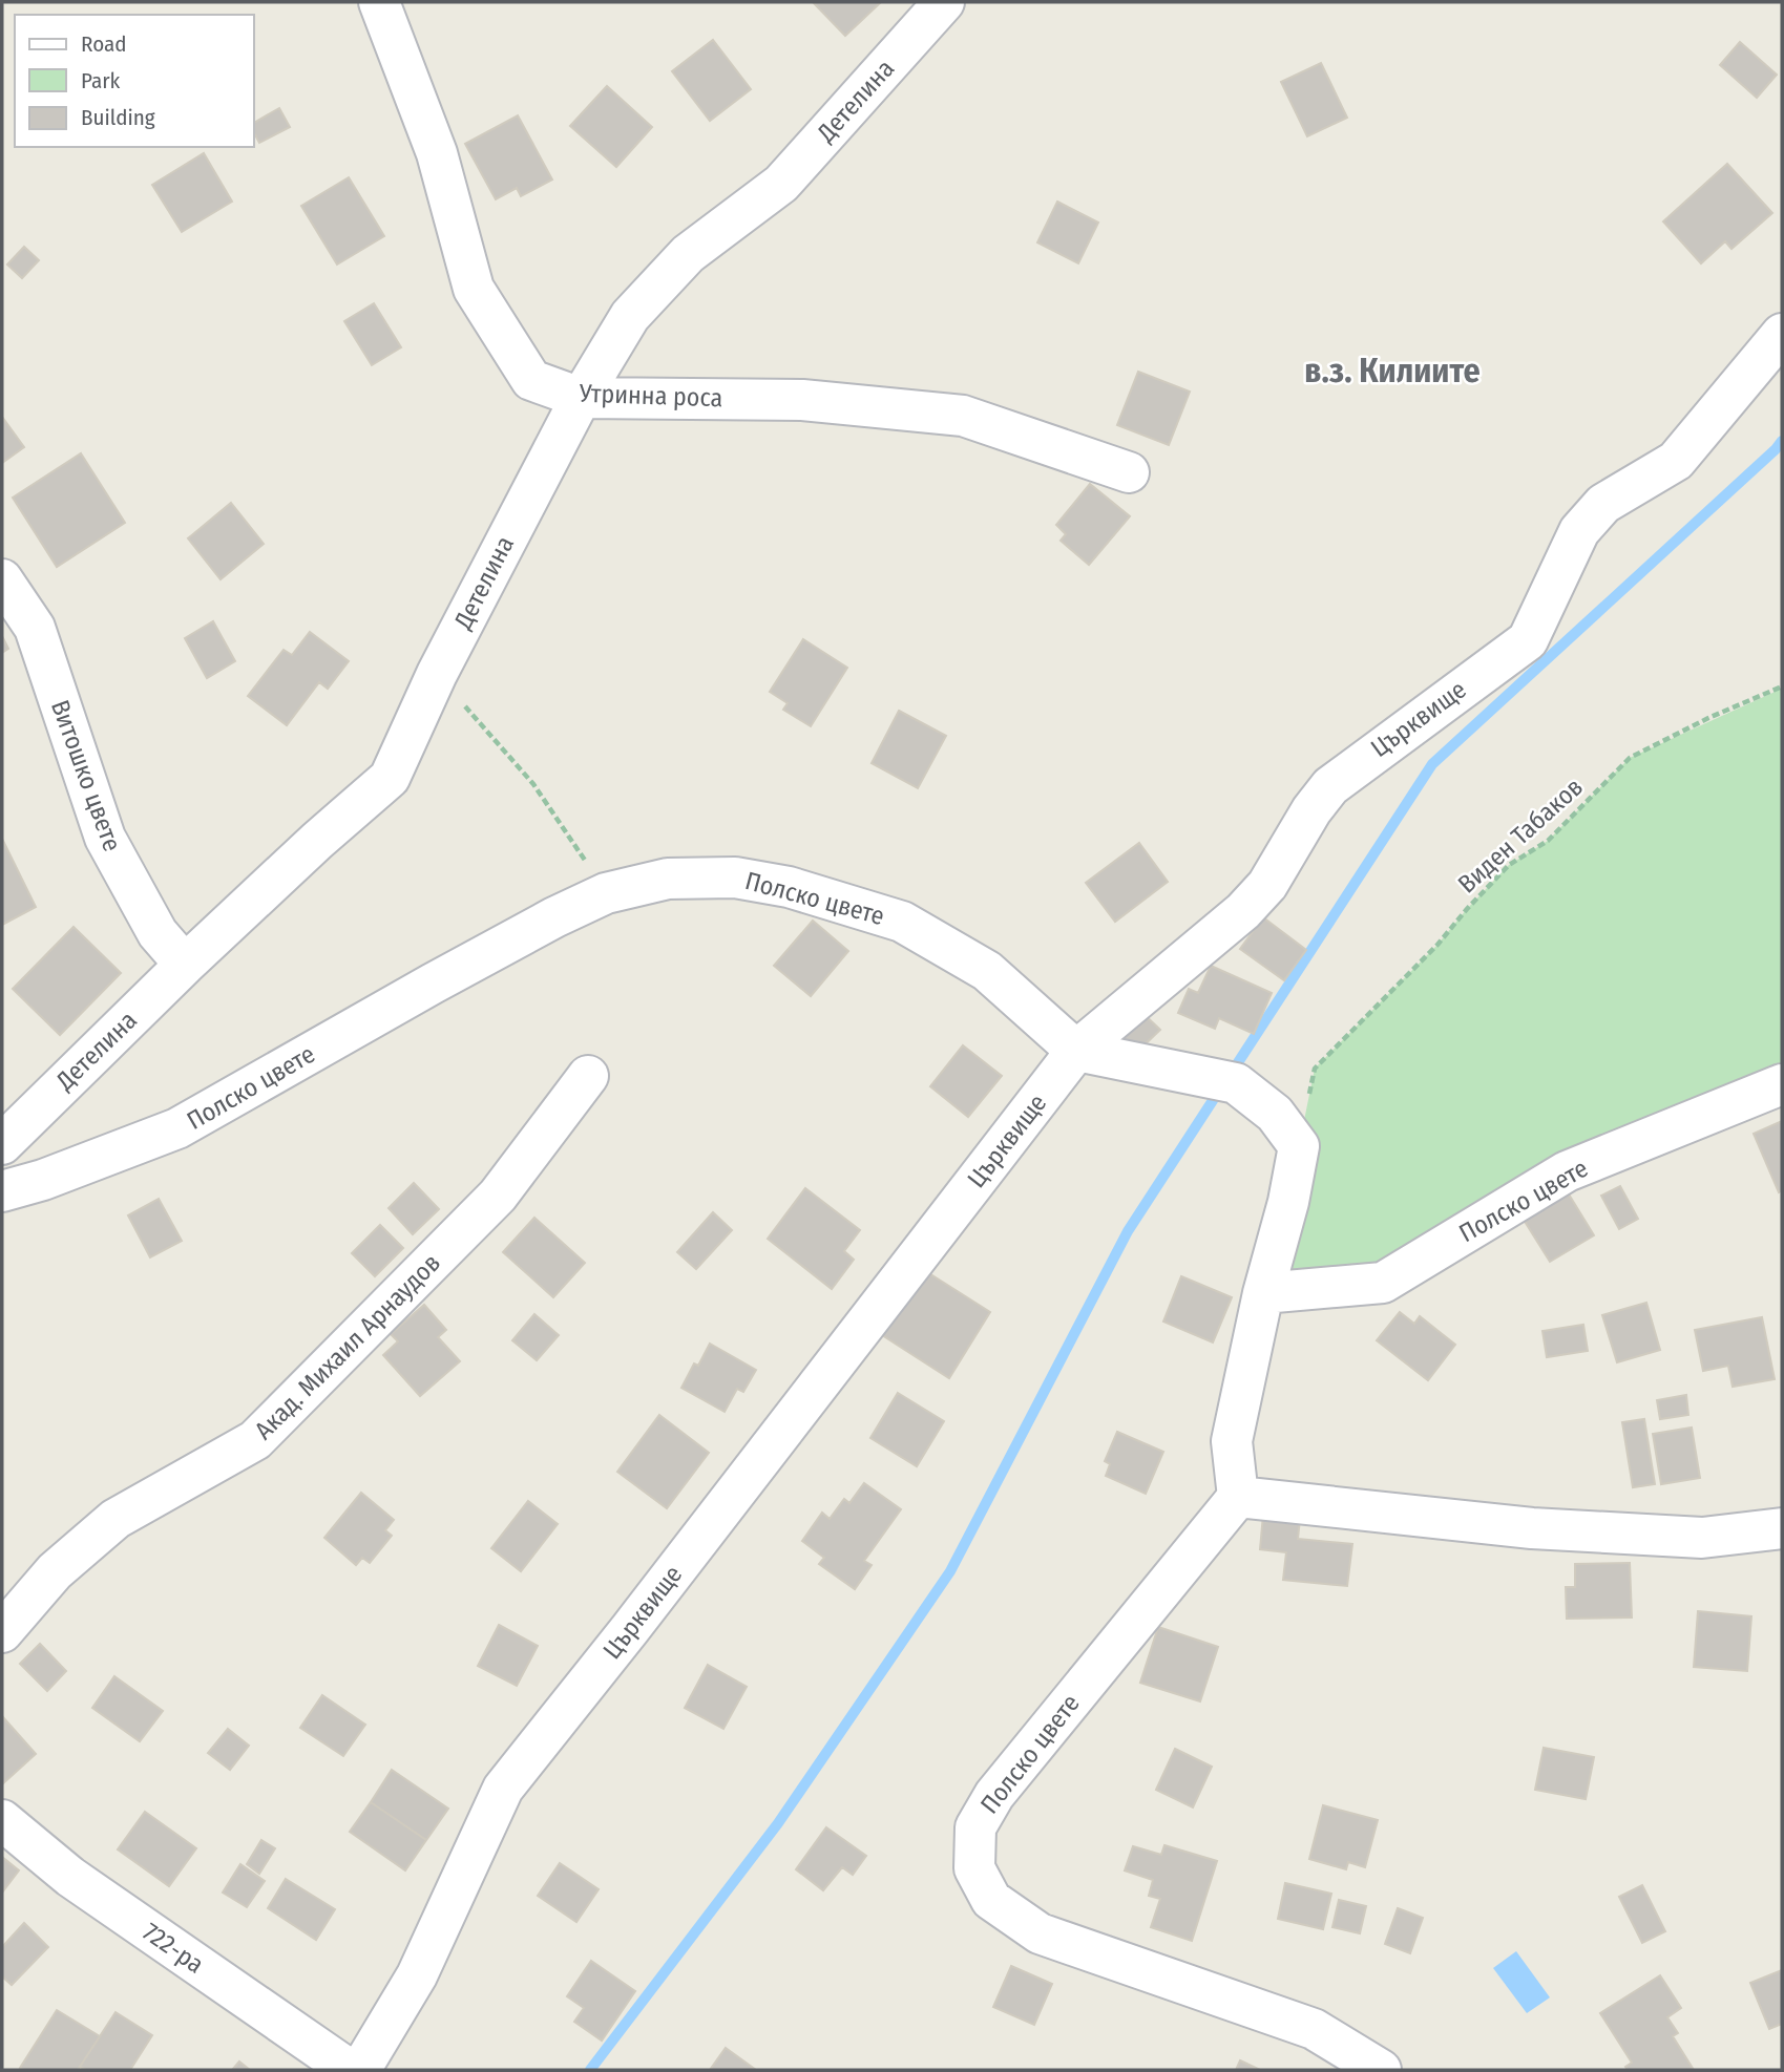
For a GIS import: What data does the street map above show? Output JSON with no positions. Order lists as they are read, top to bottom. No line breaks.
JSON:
{"streets":{"street":["Детелина","Утринна роса","Църквище","Витошко цвете","Полско цвете","Акад. Михаил Арнаудов","722-ра"],"path":["Виден Табаков"]},"crossings":[["Детелина","Утринна роса"],["Детелина","Витошко цвете"],["Църквище","Полско цвете"],["Виден Табаков","Полско цвете"]],"districts":["в.з. Килиите"],"legend":["Road","Park","Building"]}
